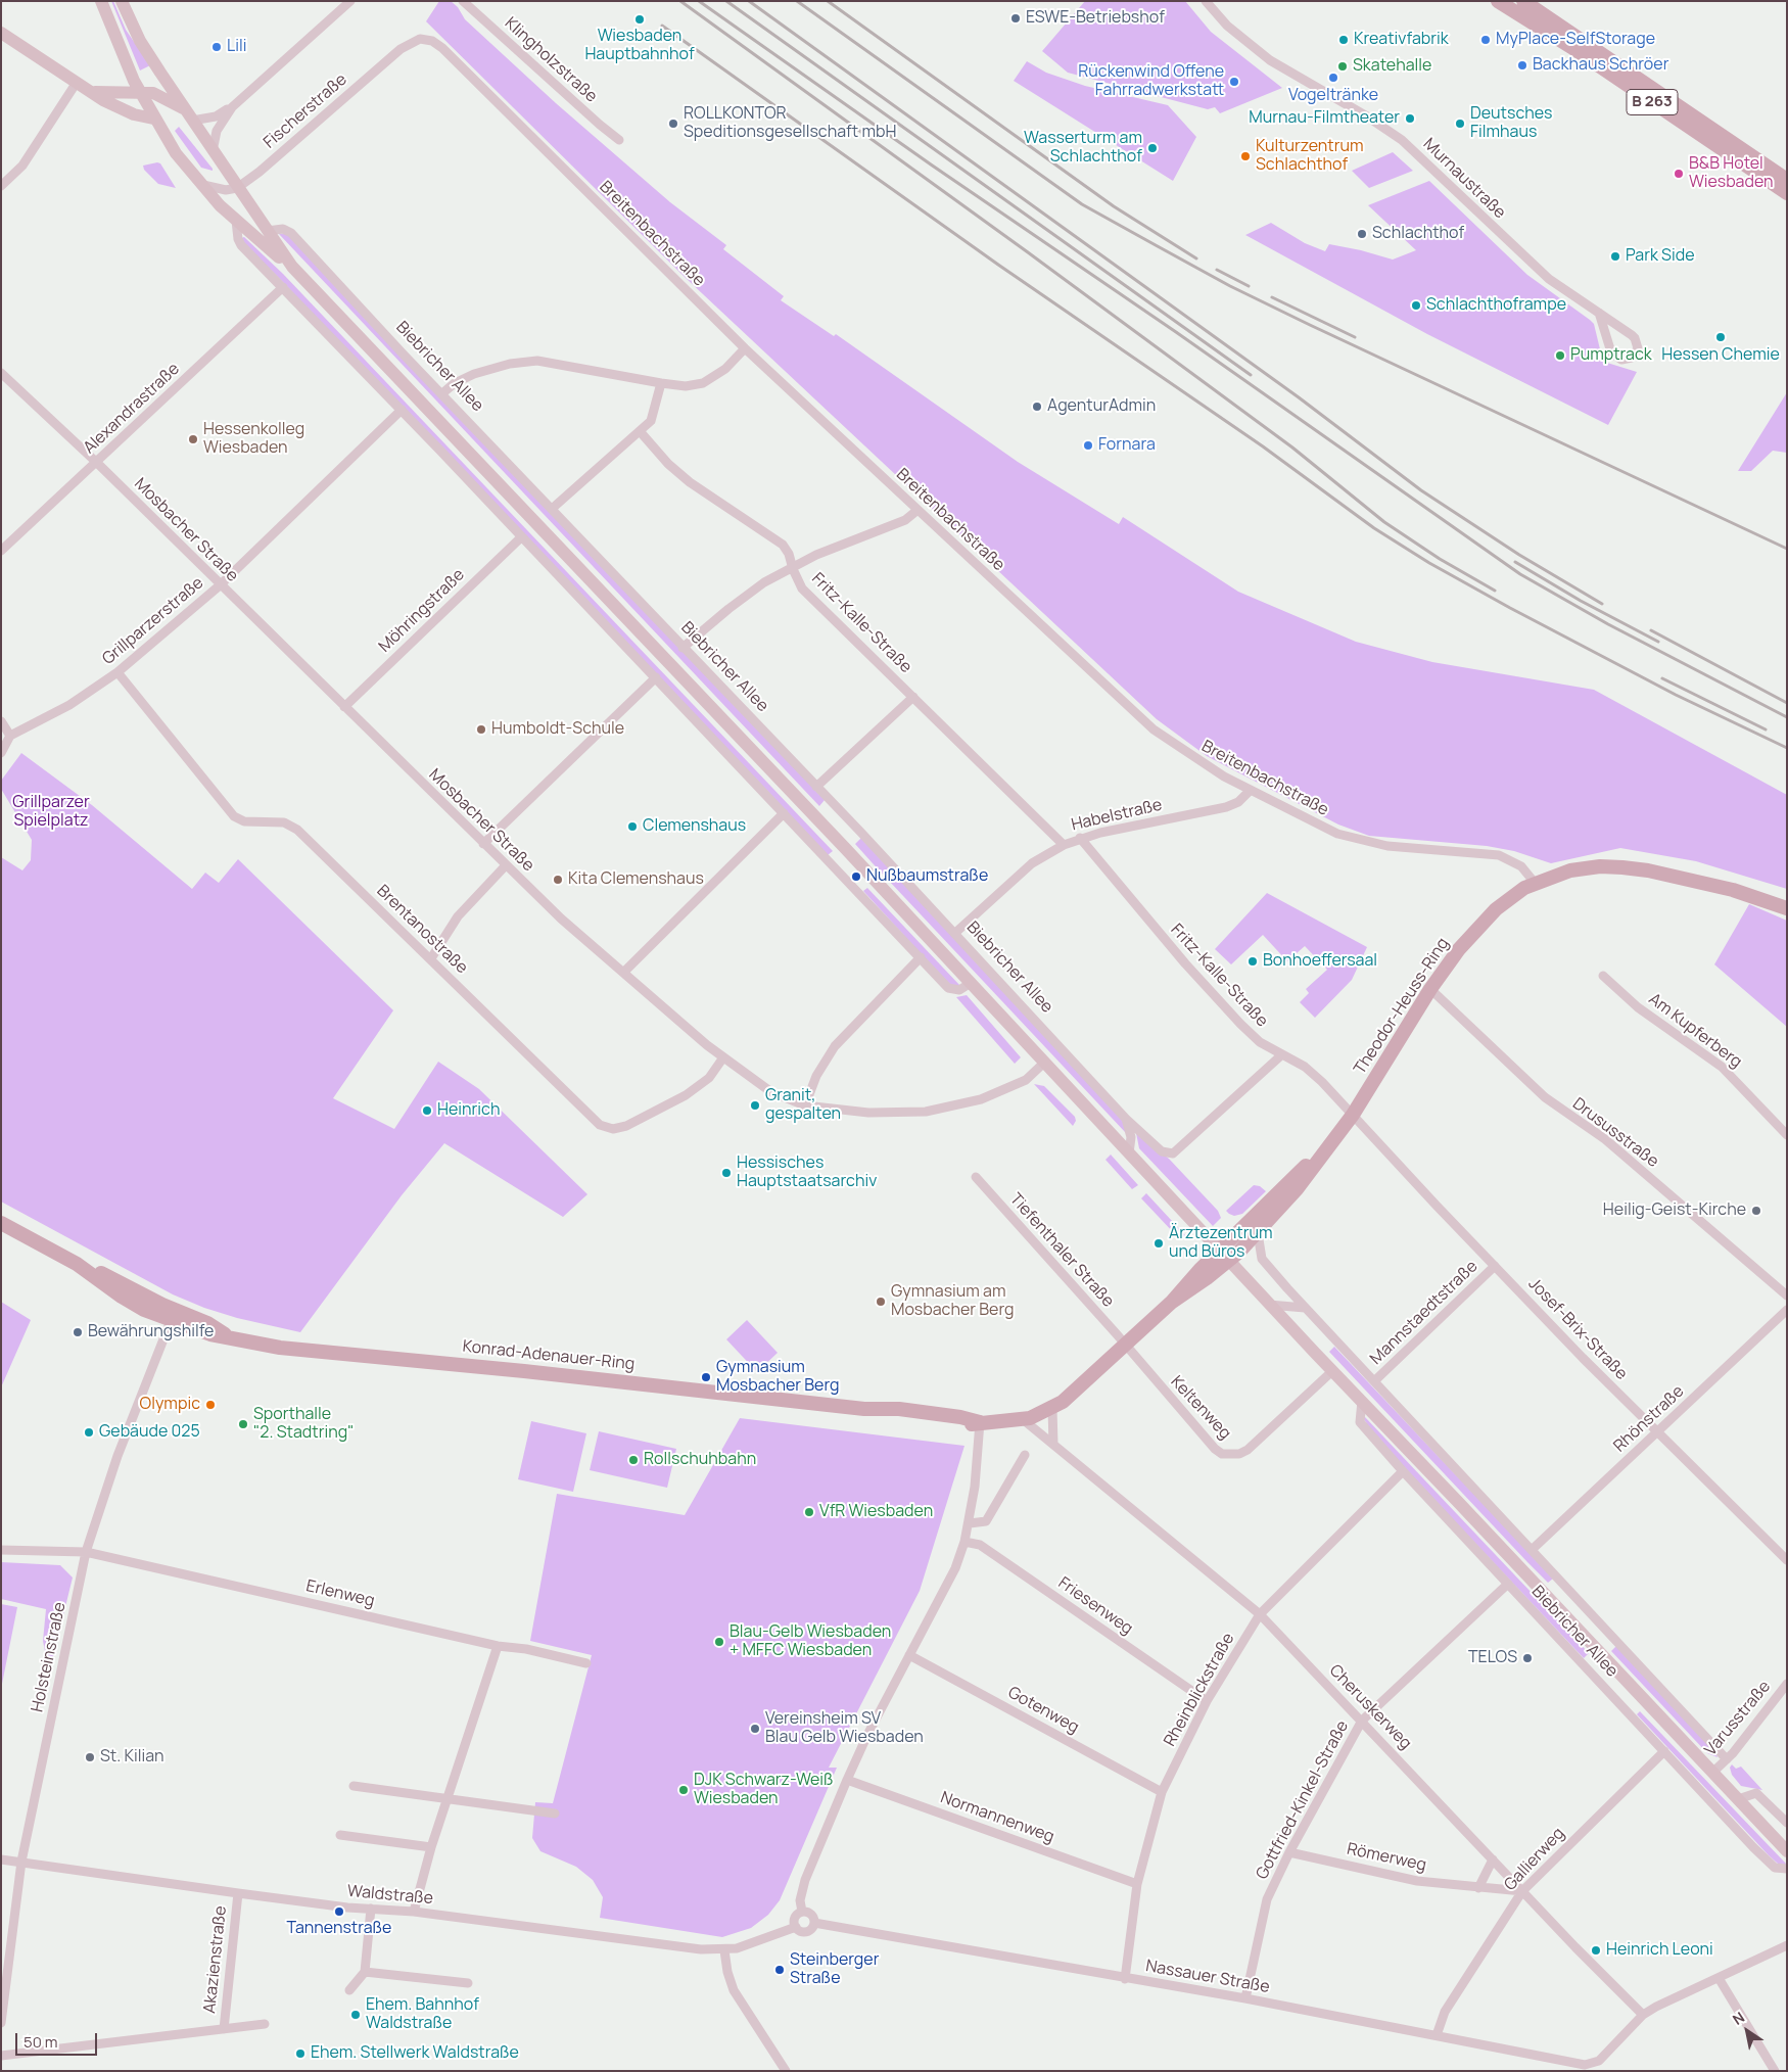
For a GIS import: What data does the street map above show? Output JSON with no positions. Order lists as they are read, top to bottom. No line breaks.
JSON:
{"streets":{"main road":["B 263","Biebricher Allee","Theodor-Heuss-Ring","Konrad-Adenauer-Ring"],"street":["Klingholzstraße","Fischerstraße","Murnaustraße","Breitenbachstraße","Alexandrastraße","Mosbacher Straße","Möhringstraße","Grillparzerstraße","Fritz-Kalle-Straße","Habelstraße","Brentanostraße","Am Kupferberg","Drususstraße","Tiefenthaler Straße","Mannstaedtstraße","Josef-Brix-Straße","Keltenweg","Rhönstraße","Erlenweg","Friesenweg","Holsteinstraße","Rheinblickstraße","Cheruskerweg","Gotenweg","Varusstraße","Gottfried-Kinkel-Straße","Normannenweg","Römerweg","Gallierweg","Waldstraße","Akazienstraße","Nassauer Straße"]},"crossings":[["Fischerstraße","Breitenbachstraße"],["Fischerstraße","Biebricher Allee"],["Breitenbachstraße","Habelstraße"],["Breitenbachstraße","Theodor-Heuss-Ring"],["Biebricher Allee","Mosbacher Straße"],["Biebricher Allee","Fritz-Kalle-Straße"],["Biebricher Allee","Habelstraße"],["Biebricher Allee","Theodor-Heuss-Ring"],["Biebricher Allee","Mannstaedtstraße"],["Biebricher Allee","Konrad-Adenauer-Ring"],["Biebricher Allee","Keltenweg"],["Biebricher Allee","Rhönstraße"],["Biebricher Allee","Rheinblickstraße"],["Biebricher Allee","Varusstraße"],["Biebricher Allee","Gottfried-Kinkel-Straße"],["Biebricher Allee","Gallierweg"],["Alexandrastraße","Mosbacher Straße"],["Mosbacher Straße","Möhringstraße"],["Mosbacher Straße","Grillparzerstraße"],["Mosbacher Straße","Brentanostraße"],["Grillparzerstraße","Brentanostraße"],["Fritz-Kalle-Straße","Habelstraße"],["Fritz-Kalle-Straße","Theodor-Heuss-Ring"],["Fritz-Kalle-Straße","Josef-Brix-Straße"],["Theodor-Heuss-Ring","Drususstraße"],["Theodor-Heuss-Ring","Josef-Brix-Straße"],["Theodor-Heuss-Ring","Konrad-Adenauer-Ring"],["Tiefenthaler Straße","Konrad-Adenauer-Ring"],["Tiefenthaler Straße","Keltenweg"],["Mannstaedtstraße","Josef-Brix-Straße"],["Josef-Brix-Straße","Rhönstraße"],["Konrad-Adenauer-Ring","Keltenweg"],["Konrad-Adenauer-Ring","Holsteinstraße"],["Konrad-Adenauer-Ring","Cheruskerweg"],["Erlenweg","Holsteinstraße"],["Friesenweg","Rheinblickstraße"],["Holsteinstraße","Waldstraße"],["Rheinblickstraße","Cheruskerweg"],["Rheinblickstraße","Gotenweg"],["Rheinblickstraße","Normannenweg"],["Rheinblickstraße","Nassauer Straße"],["Cheruskerweg","Gottfried-Kinkel-Straße"],["Cheruskerweg","Römerweg"],["Cheruskerweg","Gallierweg"],["Gottfried-Kinkel-Straße","Römerweg"],["Gottfried-Kinkel-Straße","Nassauer Straße"],["Römerweg","Gallierweg"],["Gallierweg","Nassauer Straße"],["Waldstraße","Akazienstraße"],["Waldstraße","Nassauer Straße"]],"parks":["Grillparzer Spielplatz"],"places":["ESWE-Betriebshof","Wiesbaden Hauptbahnhof","Kreativfabrik","MyPlace-SelfStorage","Lili","Backhaus Schröer","Skatehalle","Vogeltränke","Rückenwind Offene Fahrradwerkstatt","Murnau-Filmtheater","ROLLKONTOR Speditionsgesellschaft mbH","Deutsches Filmhaus","Wasserturm am Schlachthof","Kulturzentrum Schlachthof","B&B Hotel Wiesbaden","Schlachthof","Park Side","Schlachthoframpe","Hessen Chemie","Pumptrack","AgenturAdmin","Hessenkolleg Wiesbaden","Fornara","Humboldt-Schule","Clemenshaus","Nußbaumstraße","Kita Clemenshaus","Bonhoeffersaal","Granit, gespalten","Heinrich","Hessisches Hauptstaatsarchiv","Heilig-Geist-Kirche","Ärztezentrum und Büros","Gymnasium am Mosbacher Berg","Bewährungshilfe","Gymnasium Mosbacher Berg","Olympic","Sporthalle \"2. Stadtring\"","Gebäude 025","Rollschuhbahn","VfR Wiesbaden","Blau-Gelb Wiesbaden + MFFC Wiesbaden","TELOS","Vereinsheim SV Blau Gelb Wiesbaden","St. Kilian","DJK Schwarz-Weiß Wiesbaden","Tannenstraße","Heinrich Leoni","Steinberger Straße","Ehem. Bahnhof Waldstraße","Ehem. Stellwerk Waldstraße"],"scale_bar":"50 m","north":"top left"}
